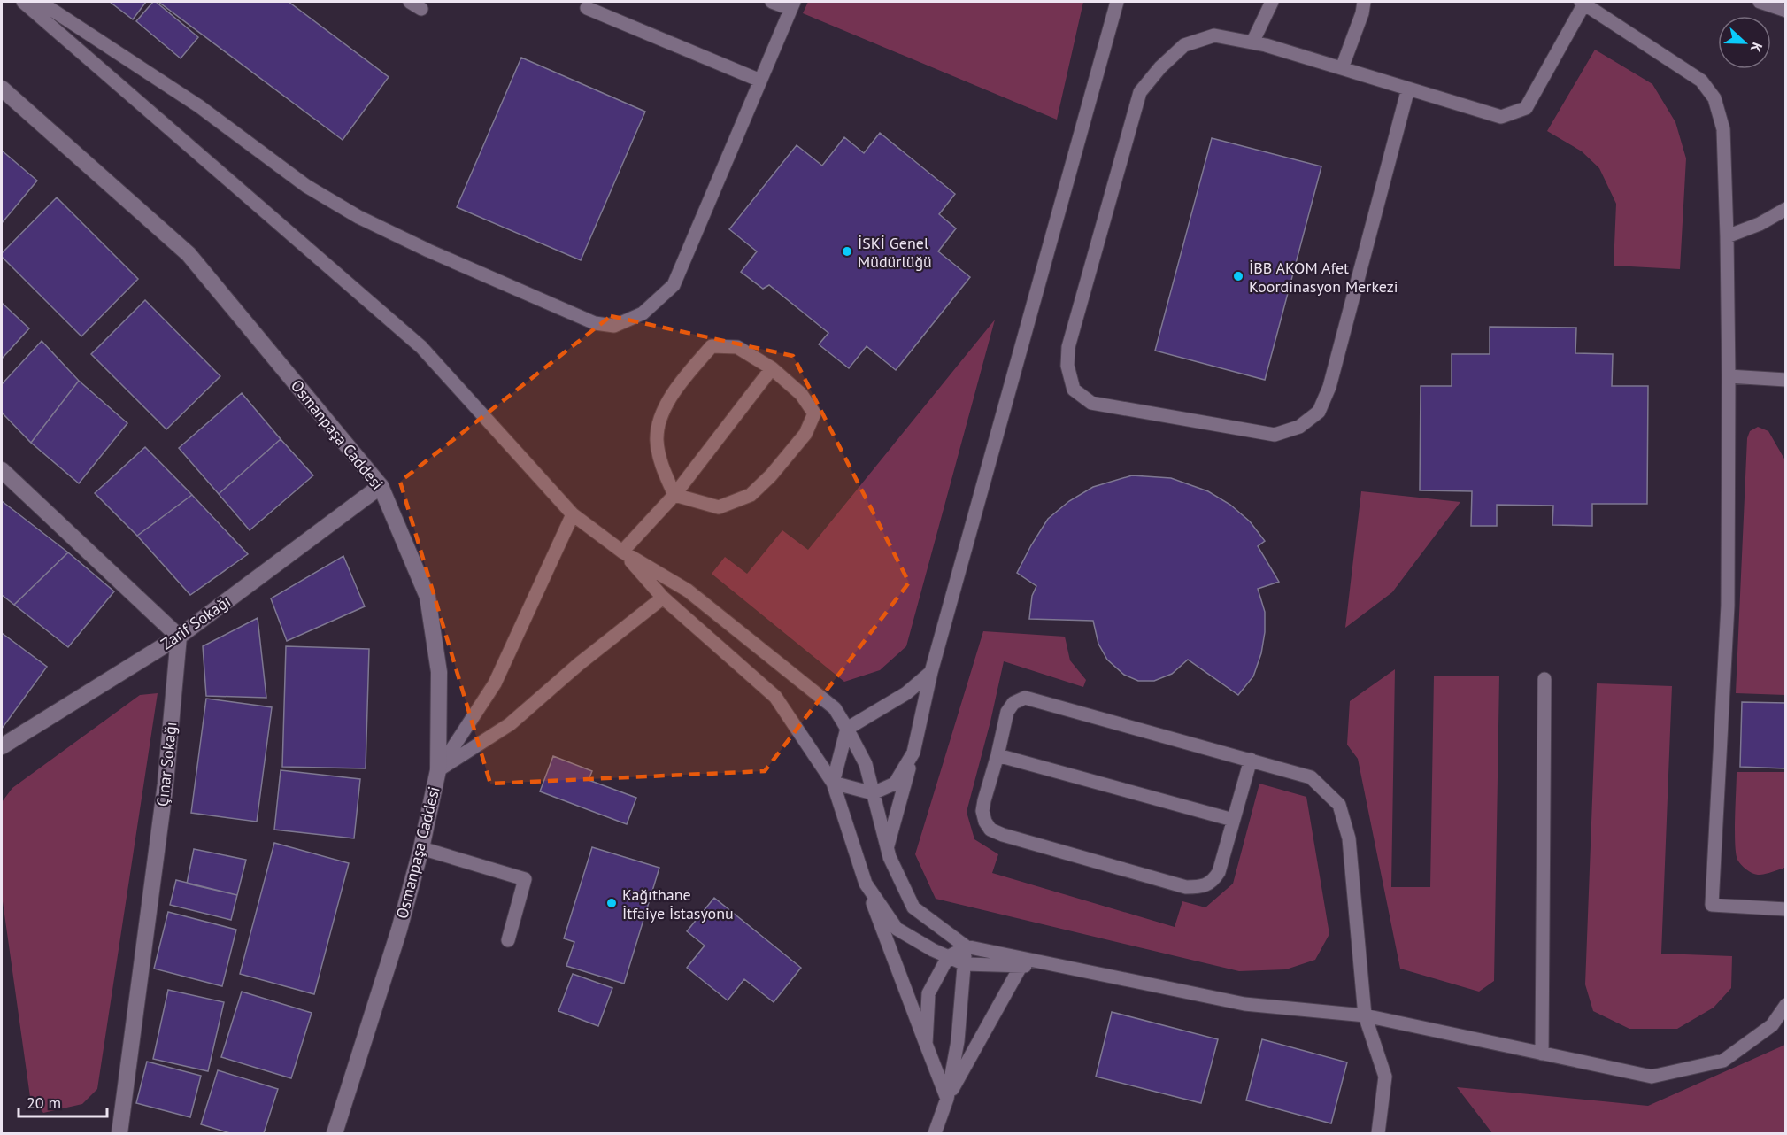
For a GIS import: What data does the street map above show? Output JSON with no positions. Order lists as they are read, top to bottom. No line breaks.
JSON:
{"streets":{"main road":["Osmanpaşa Caddesi","Zarif Sokağı","Çınar Sokağı"]},"crossings":[["Osmanpaşa Caddesi","Zarif Sokağı"],["Zarif Sokağı","Çınar Sokağı"]],"places":["İSKİ Genel Müdürlüğü","İBB AKOM Afet Koordinasyon Merkezi","Kağıthane İtfaiye İstasyonu"],"scale_bar":"20 m","north":"right"}
